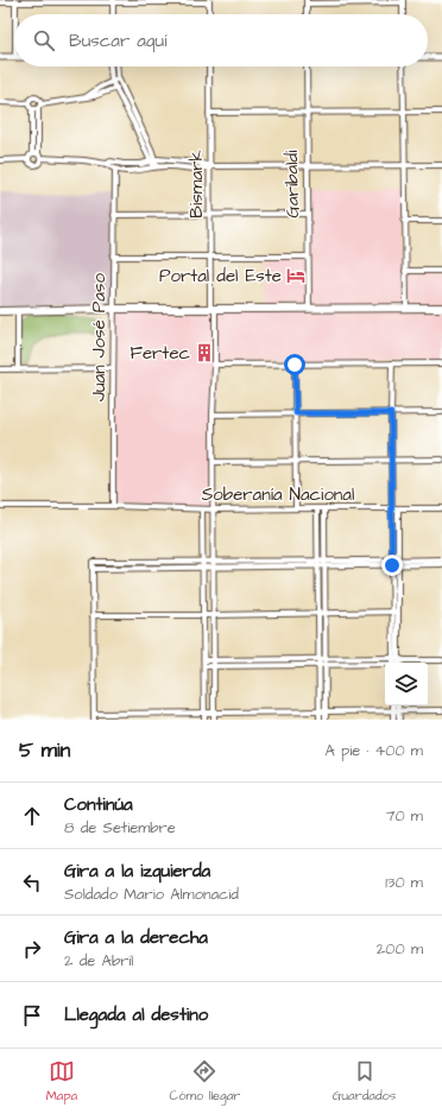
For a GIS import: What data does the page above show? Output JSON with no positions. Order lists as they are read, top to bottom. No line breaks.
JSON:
{"streets":{"street":["Bismark","Garibaldi","Juan José Paso","Soberanía Nacional"]},"crossings":[["Bismark","Soberanía Nacional"],["Juan José Paso","Soberanía Nacional"]],"places":{"hotel":["Portal del Este"],"building":["Fertec"]},"page":{"search":"Buscar aquí","heading":["5 min","A pie · 400 m"],"list":[["Continúa","8 de Setiembre","70 m"],["Gira a la izquierda","Soldado Mario Almonacid","130 m"],["Gira a la derecha","2 de Abril","200 m"],"Llegada al destino"],"nav":["Mapa","Cómo llegar","Guardados"]}}
